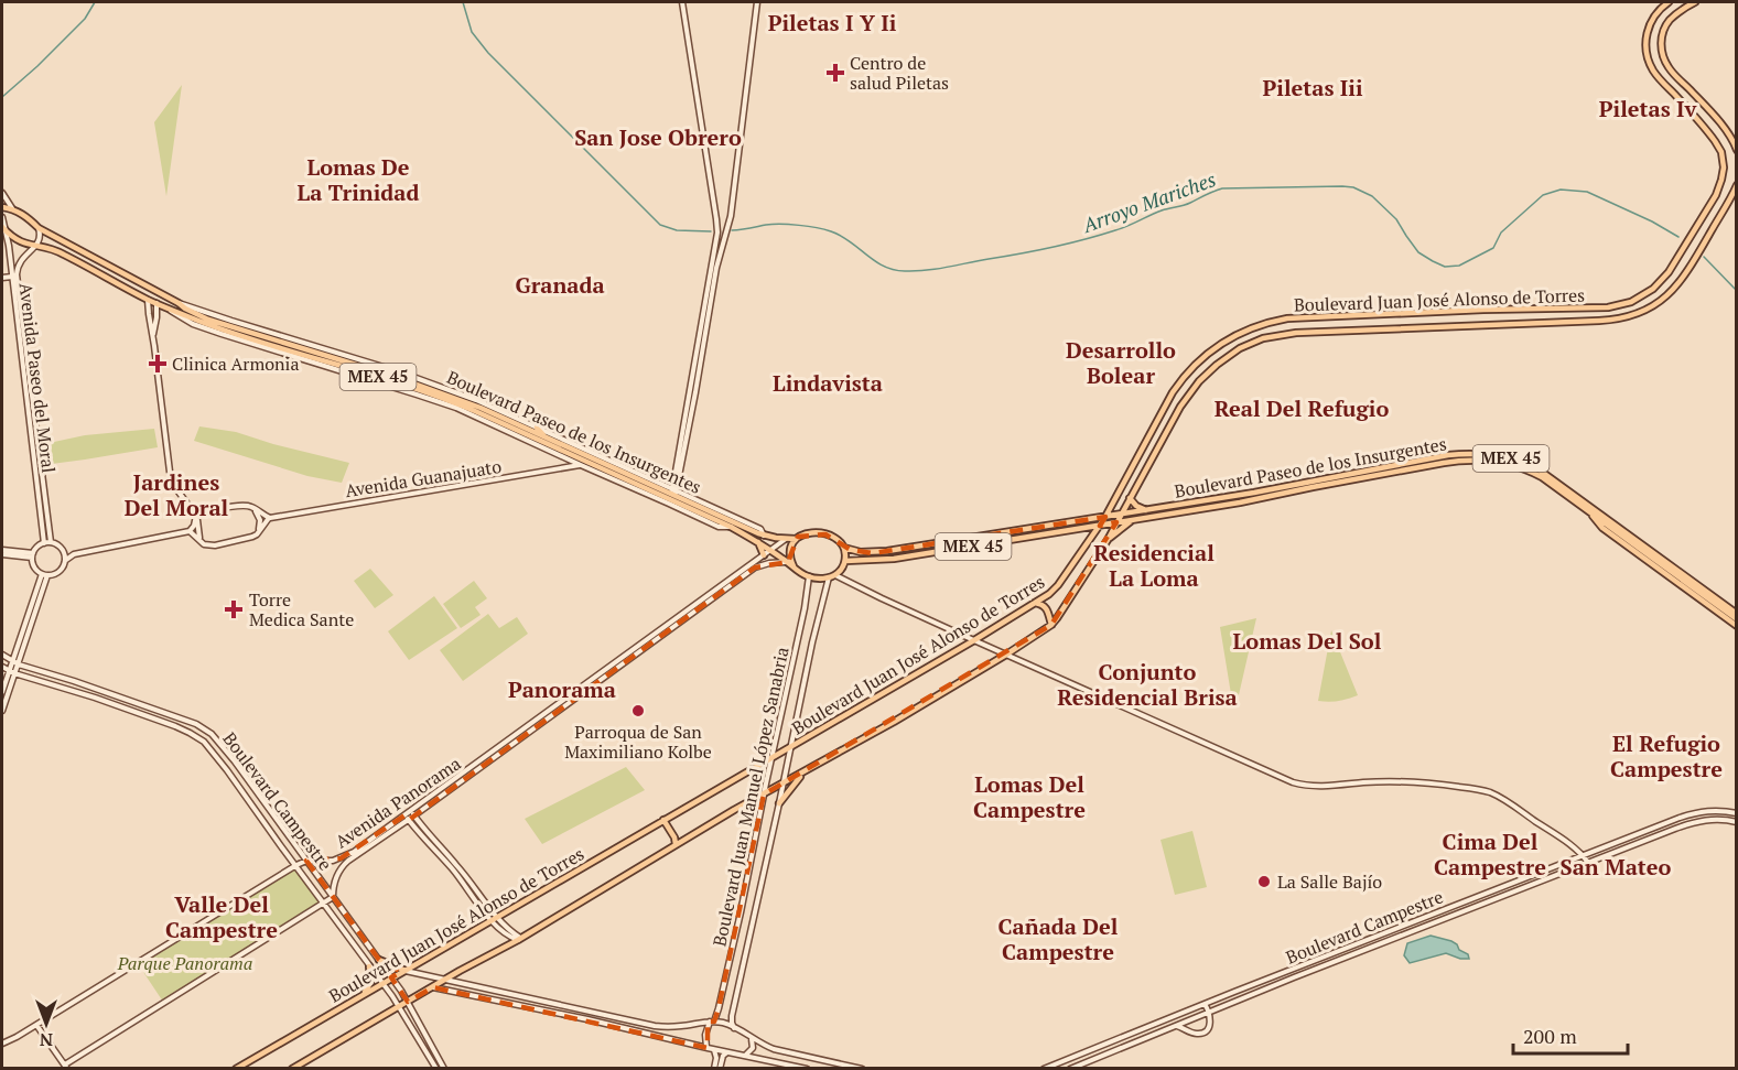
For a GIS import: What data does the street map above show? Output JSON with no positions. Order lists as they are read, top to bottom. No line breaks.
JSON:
{"streets":{"main road":["Boulevard Juan José Alonso de Torres","MEX 45","Boulevard Paseo de los Insurgentes"],"street":["Avenida Paseo del Moral","Avenida Guanajuato","Boulevard Juan Manuel López Sanabria","Boulevard Campestre","Avenida Panorama"]},"crossings":[["Boulevard Juan José Alonso de Torres","Boulevard Paseo de los Insurgentes"],["Boulevard Juan José Alonso de Torres","Boulevard Juan Manuel López Sanabria"],["Boulevard Juan José Alonso de Torres","Boulevard Campestre"],["Avenida Paseo del Moral","Boulevard Paseo de los Insurgentes"],["Boulevard Paseo de los Insurgentes","Avenida Guanajuato"],["Boulevard Paseo de los Insurgentes","Boulevard Juan Manuel López Sanabria"],["Boulevard Paseo de los Insurgentes","Avenida Panorama"],["Boulevard Campestre","Avenida Panorama"]],"districts":["Piletas I Y Ii","Piletas Iii","Piletas Iv","San Jose Obrero","Lomas De La Trinidad","Granada","Desarrollo Bolear","Lindavista","Real Del Refugio","Jardines Del Moral","Residencial La Loma","Lomas Del Sol","Conjunto Residencial Brisa","Panorama","El Refugio Campestre","Lomas Del Campestre","Cima Del Campestre","San Mateo","Valle Del Campestre","Cañada Del Campestre"],"water":["Arroyo Mariches"],"parks":["Parque Panorama"],"places":{"health":["Centro de salud Piletas","Clinica Armonia","Torre Medica Sante"],"other":["Parroqua de San Maximiliano Kolbe","La Salle Bajío"]},"scale_bar":"200 m","north":"bottom"}
